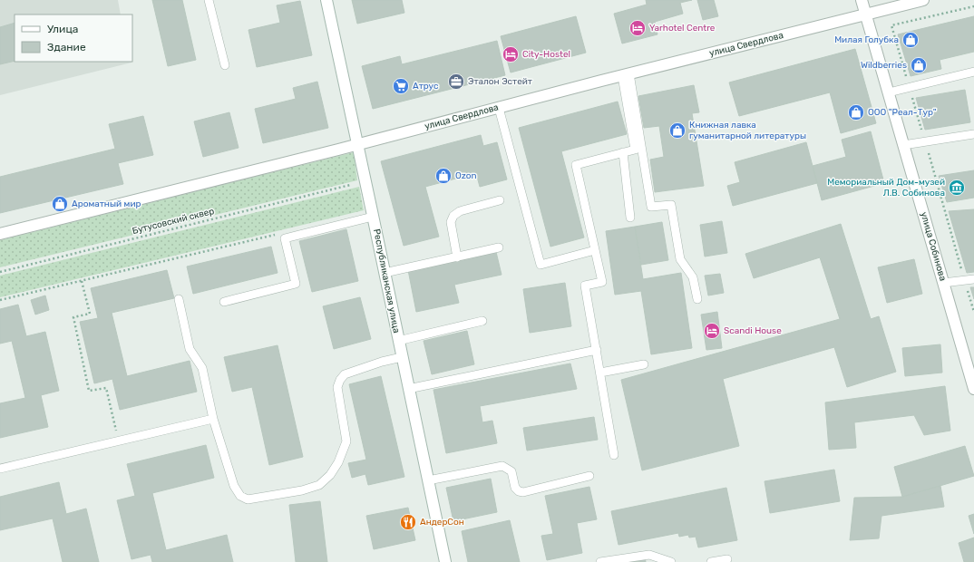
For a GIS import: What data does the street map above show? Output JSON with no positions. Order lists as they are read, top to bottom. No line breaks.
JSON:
{"streets":{"street":["улица Свердлова","улица Собинова","Республиканская улица"],"path":["Бутусовский сквер"]},"crossings":[["улица Свердлова","улица Собинова"],["улица Свердлова","Республиканская улица"]],"places":{"hotel":["Yarhotel Centre","City-Hostel","Scandi House"],"shop":["Милая Голубка","Wildberries","ООО \"Реал-Тур\"","Книжная лавка гуманитарной литературы","Ozon","Ароматный мир"],"office":["Эталон Эстейт"],"supermarket":["Атрус"],"museum":["Мемориальный Дом-музей Л.В. Собинова"],"restaurant":["АндерСон"]},"legend":["Улица","Здание"]}
